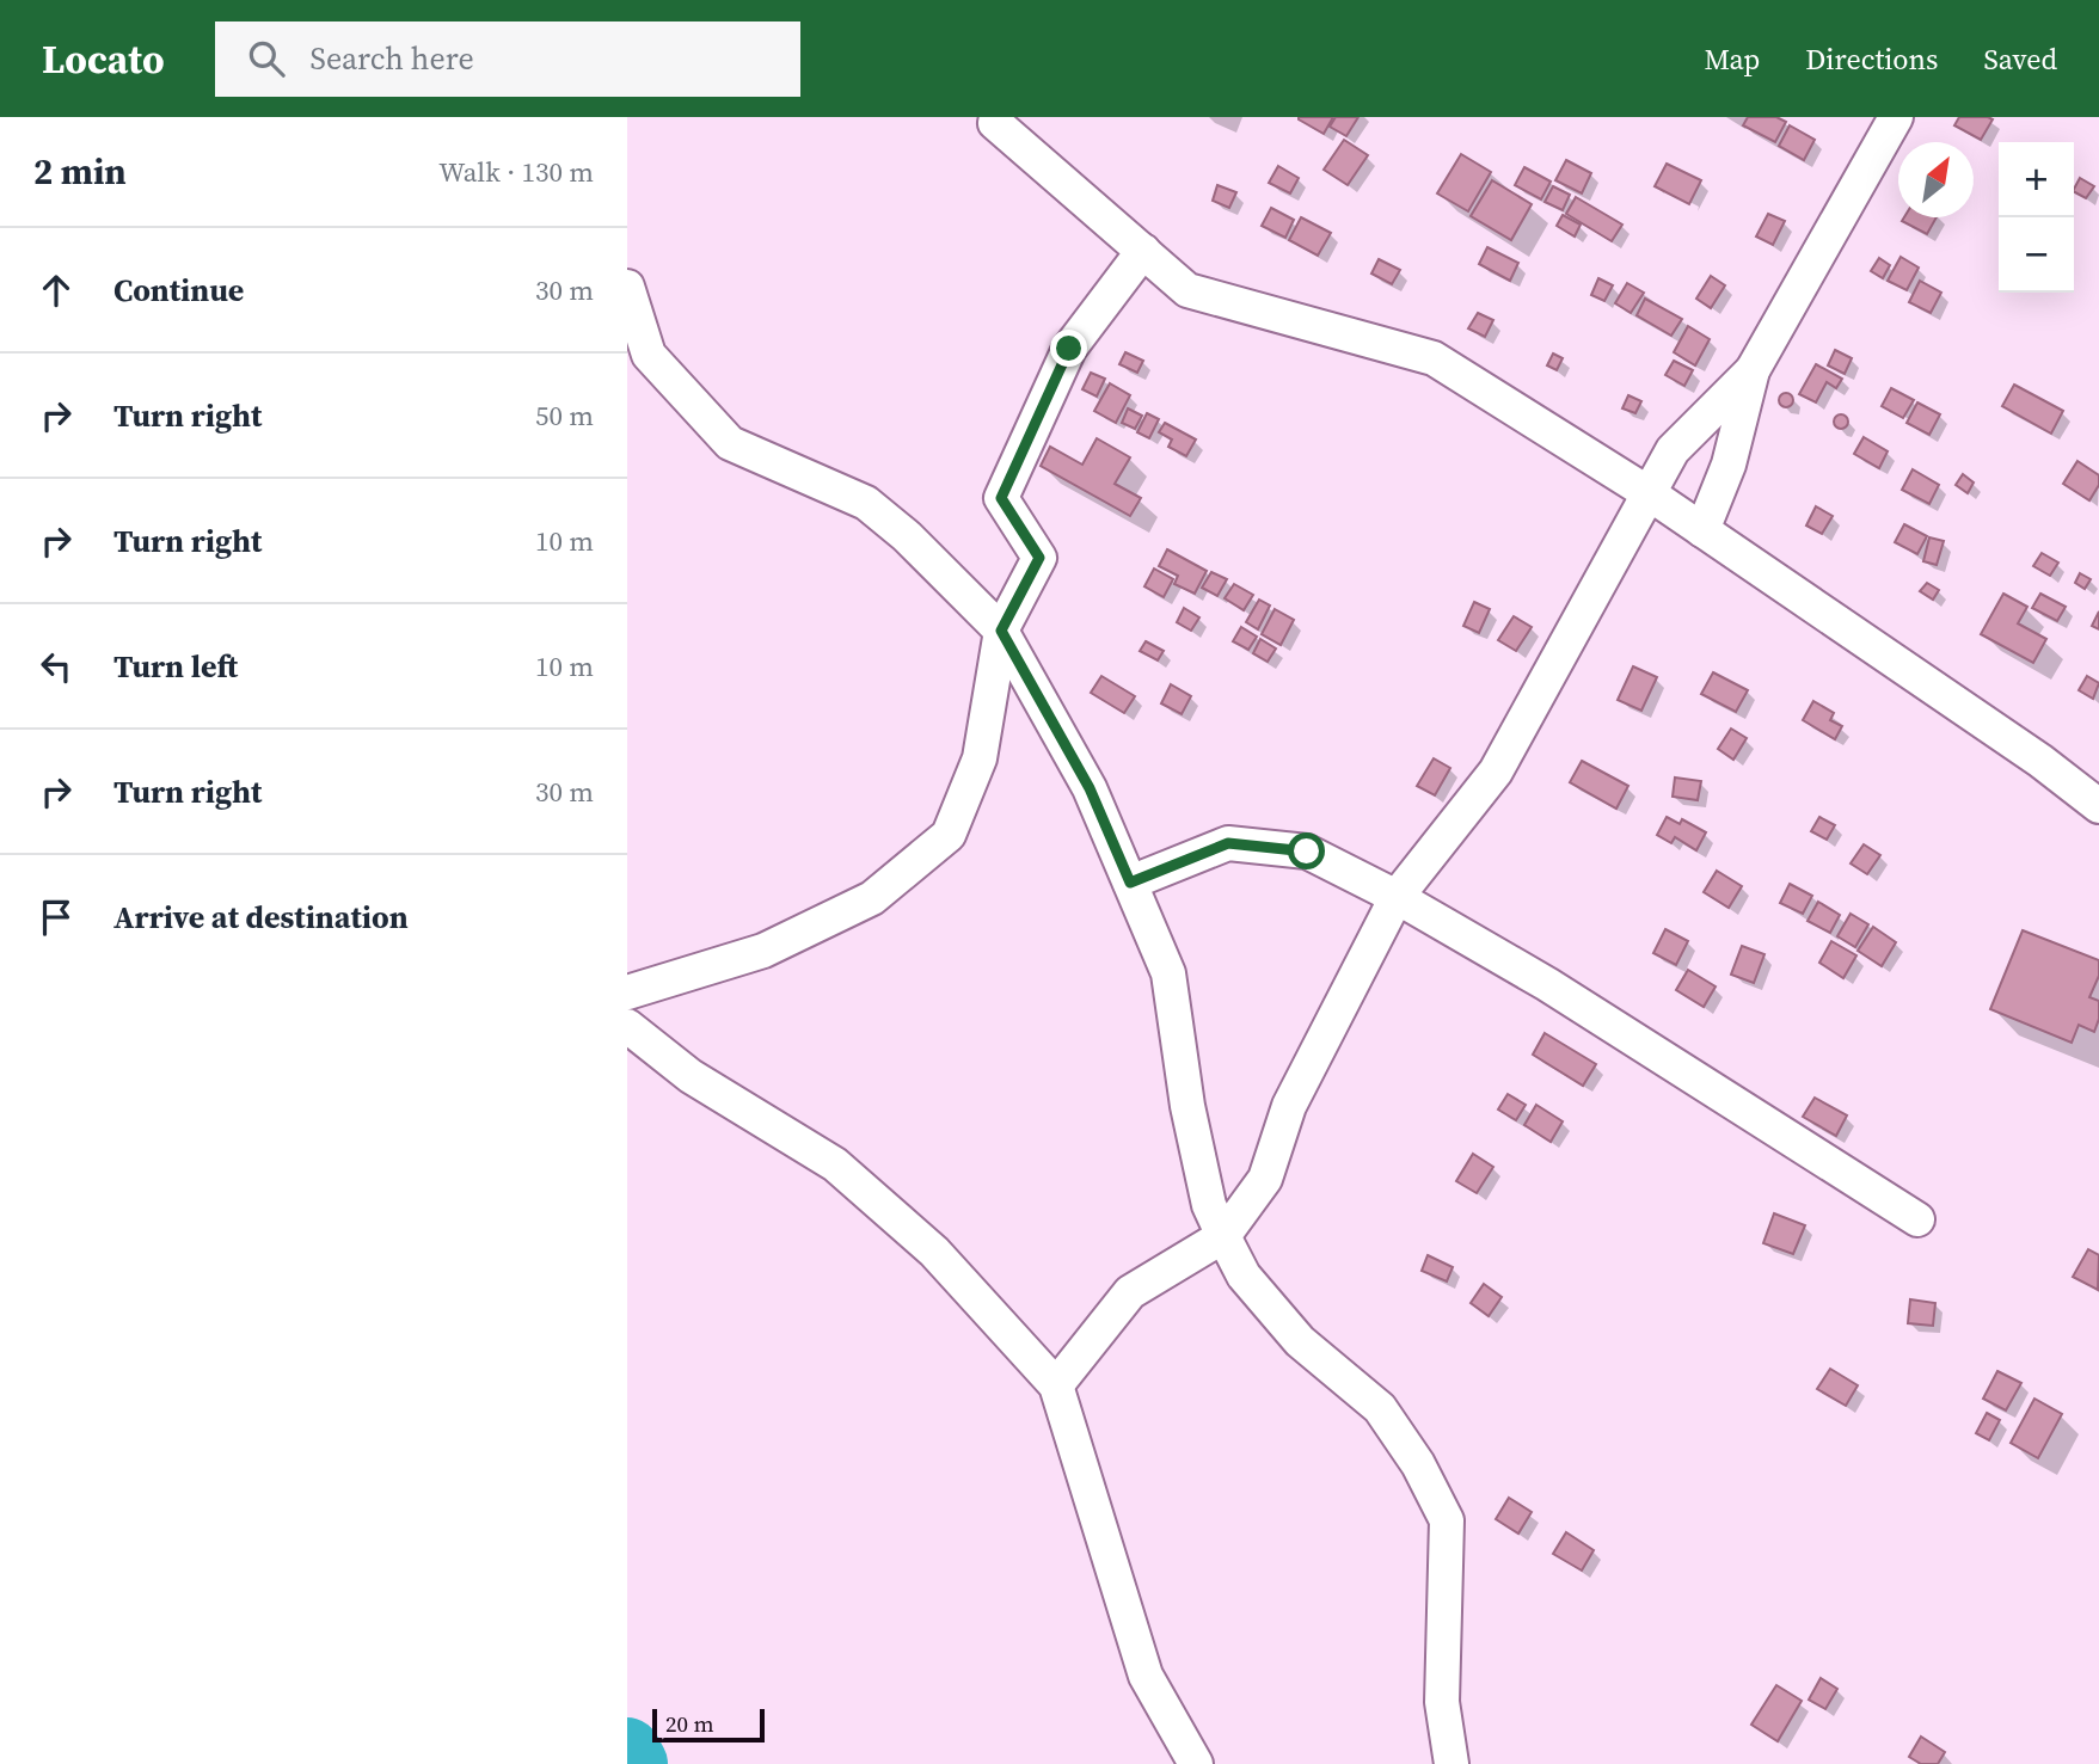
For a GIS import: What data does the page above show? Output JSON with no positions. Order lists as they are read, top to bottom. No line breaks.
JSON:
{"scale_bar":"20 m","north":"top right","page":{"header":"Locato","search":"Search here","nav":["Map","Directions","Saved"],"heading":["2 min","Walk · 130 m"],"map_buttons":["+","−"],"list":[["Continue","30 m"],["Turn right","50 m"],["Turn right","10 m"],["Turn left","10 m"],["Turn right","30 m"],"Arrive at destination"],"scale":"20 m"}}
